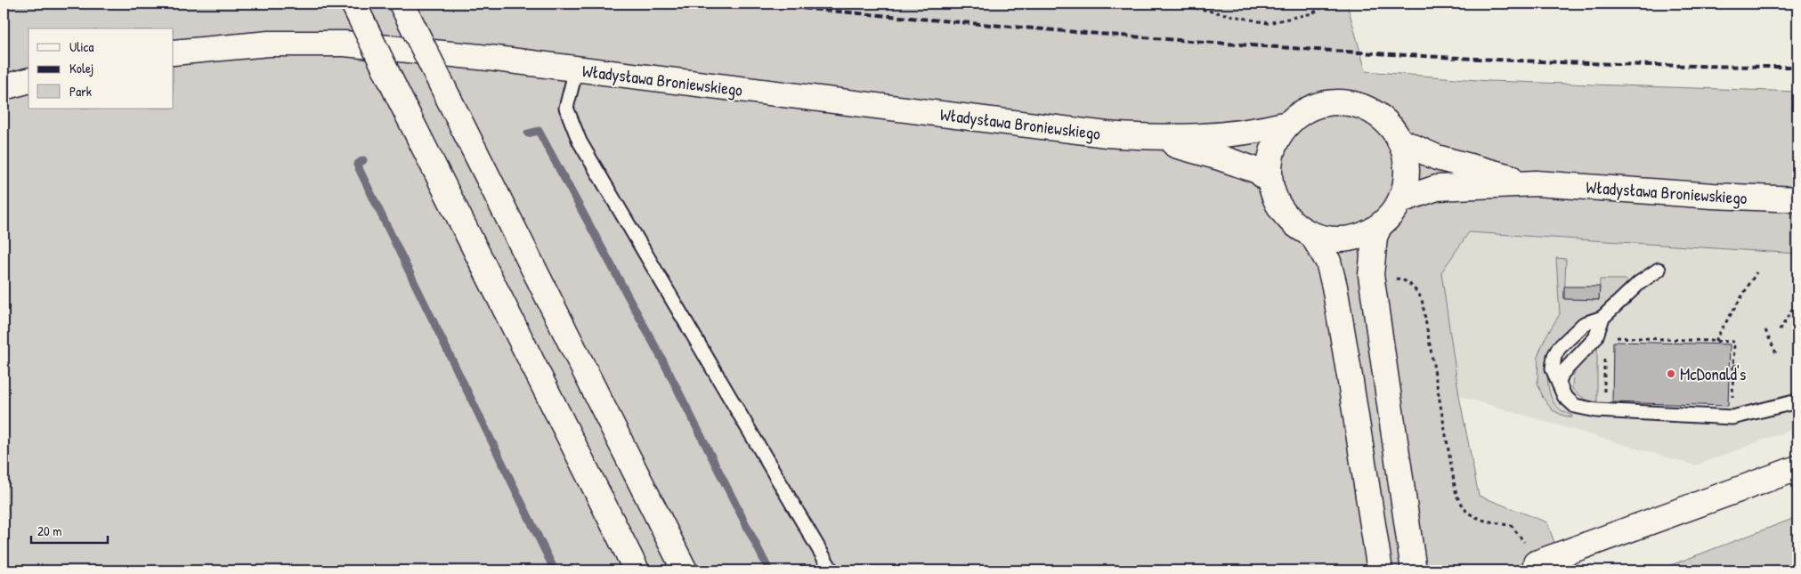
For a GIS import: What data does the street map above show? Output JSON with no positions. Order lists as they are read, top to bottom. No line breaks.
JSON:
{"streets":{"main road":["Władysława Broniewskiego"]},"places":["McDonald's"],"legend":["Ulica","Kolej","Park"],"scale_bar":"20 m"}
